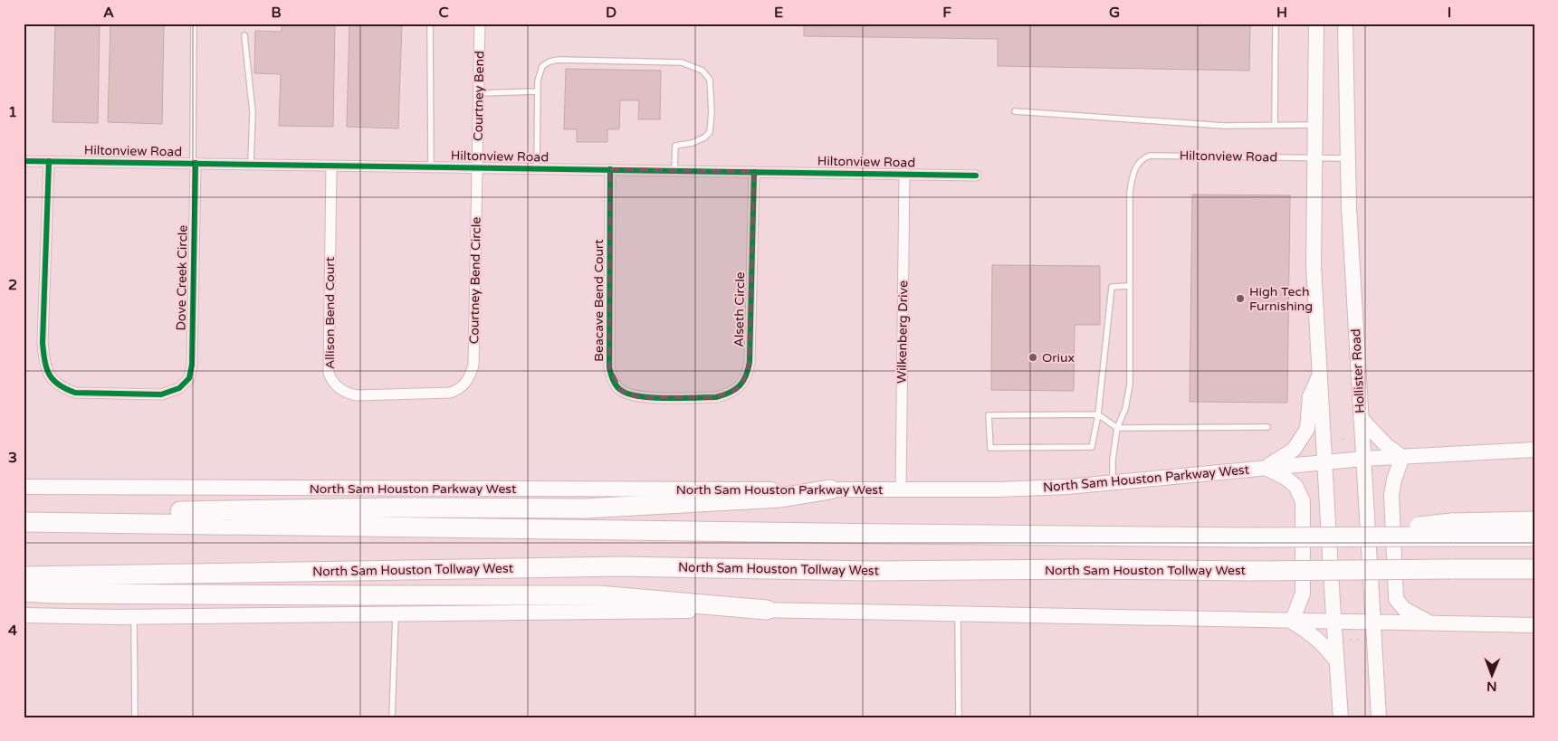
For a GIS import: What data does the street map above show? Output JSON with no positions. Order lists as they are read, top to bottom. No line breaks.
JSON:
{"streets":{"highway":["North Sam Houston Tollway West"],"main road":["Hollister Road","North Sam Houston Parkway West"],"street":["Courtney Bend","Hiltonview Road","Dove Creek Circle","Courtney Bend Circle","Beacave Bend Court","Alseth Circle","Allison Bend Court","Wilkenberg Drive"]},"crossings":[["Courtney Bend","Hiltonview Road"],["Courtney Bend","Courtney Bend Circle"],["Hiltonview Road","Dove Creek Circle"],["Hiltonview Road","Courtney Bend Circle"],["Hiltonview Road","Beacave Bend Court"],["Hiltonview Road","Alseth Circle"],["Hiltonview Road","Allison Bend Court"],["Hiltonview Road","Wilkenberg Drive"],["Hiltonview Road","Hollister Road"],["Hiltonview Road","North Sam Houston Parkway West"],["Courtney Bend Circle","Allison Bend Court"],["Beacave Bend Court","Alseth Circle"],["Wilkenberg Drive","North Sam Houston Parkway West"],["Hollister Road","North Sam Houston Parkway West"]],"places":["High Tech Furnishing","Oriux"],"north":"bottom","grid":{"columns":["A","B","C","D","E","F","G","H","I"],"rows":["1","2","3","4"]}}
